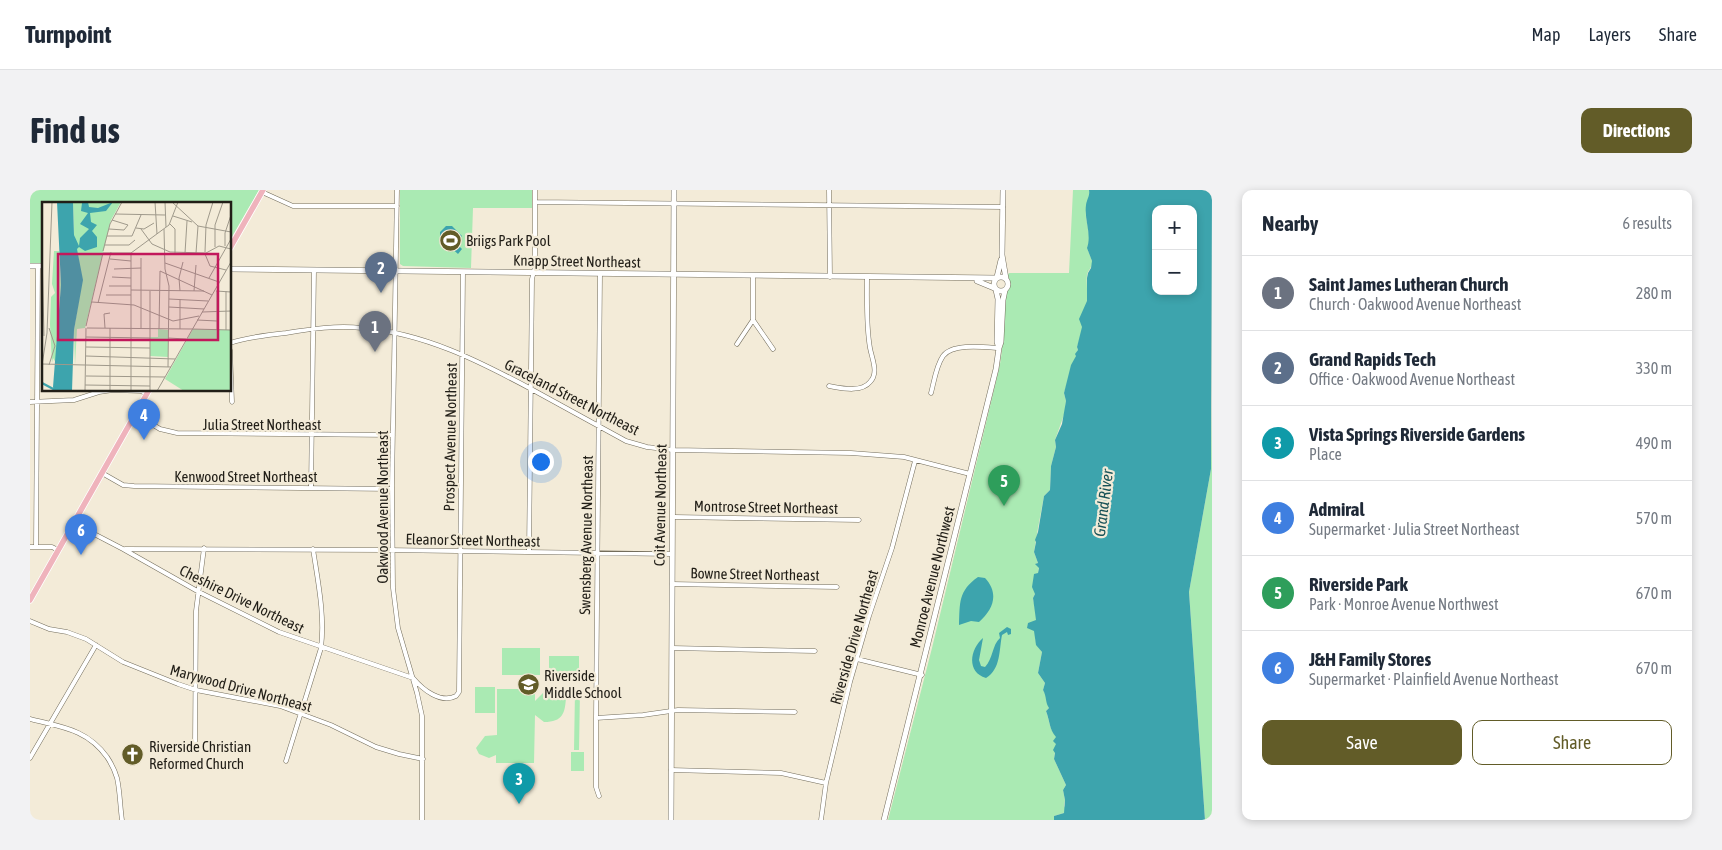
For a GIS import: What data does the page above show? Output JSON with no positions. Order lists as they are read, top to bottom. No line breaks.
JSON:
{"streets":{"street":["Knapp Street Northeast","Graceland Street Northeast","Julia Street Northeast","Prospect Avenue Northeast","Kenwood Street Northeast","Coit Avenue Northeast","Oakwood Avenue Northeast","Montrose Street Northeast","Swensberg Avenue Northeast","Eleanor Street Northeast","Bowne Street Northeast","Monroe Avenue Northwest","Cheshire Drive Northeast","Riverside Drive Northeast","Marywood Drive Northeast"]},"crossings":[["Knapp Street Northeast","Prospect Avenue Northeast"],["Knapp Street Northeast","Coit Avenue Northeast"],["Knapp Street Northeast","Oakwood Avenue Northeast"],["Knapp Street Northeast","Swensberg Avenue Northeast"],["Knapp Street Northeast","Monroe Avenue Northwest"],["Graceland Street Northeast","Prospect Avenue Northeast"],["Graceland Street Northeast","Coit Avenue Northeast"],["Graceland Street Northeast","Oakwood Avenue Northeast"],["Graceland Street Northeast","Swensberg Avenue Northeast"],["Graceland Street Northeast","Monroe Avenue Northwest"],["Graceland Street Northeast","Riverside Drive Northeast"],["Julia Street Northeast","Oakwood Avenue Northeast"],["Prospect Avenue Northeast","Eleanor Street Northeast"],["Prospect Avenue Northeast","Cheshire Drive Northeast"],["Kenwood Street Northeast","Oakwood Avenue Northeast"],["Coit Avenue Northeast","Montrose Street Northeast"],["Coit Avenue Northeast","Eleanor Street Northeast"],["Coit Avenue Northeast","Bowne Street Northeast"],["Oakwood Avenue Northeast","Eleanor Street Northeast"],["Oakwood Avenue Northeast","Cheshire Drive Northeast"],["Oakwood Avenue Northeast","Marywood Drive Northeast"],["Swensberg Avenue Northeast","Eleanor Street Northeast"],["Eleanor Street Northeast","Cheshire Drive Northeast"]],"water":["Grand River"],"places":{"sports":["Briigs Park Pool"],"school or university":["Riverside Middle School"],"church":["Riverside Christian Reformed Church"]},"page":{"header":"Turnpoint","nav":["Map","Layers","Share"],"buttons":["Directions",["Save","Share"]],"title":"Find us","heading":["Nearby","6 results"],"map_buttons":["+","−"],"pins":["2","1","4","5","6","3"],"list":[{"mark":"1","name":"Saint James Lutheran Church","note":"Church · Oakwood Avenue Northeast","value":"280 m"},{"mark":"2","name":"Grand Rapids Tech","note":"Office · Oakwood Avenue Northeast","value":"330 m"},{"mark":"3","name":"Vista Springs Riverside Gardens","note":"Place","value":"490 m"},{"mark":"4","name":"Admiral","note":"Supermarket · Julia Street Northeast","value":"570 m"},{"mark":"5","name":"Riverside Park","note":"Park · Monroe Avenue Northwest","value":"670 m"},{"mark":"6","name":"J&H Family Stores","note":"Supermarket · Plainfield Avenue Northeast","value":"670 m"}]}}
